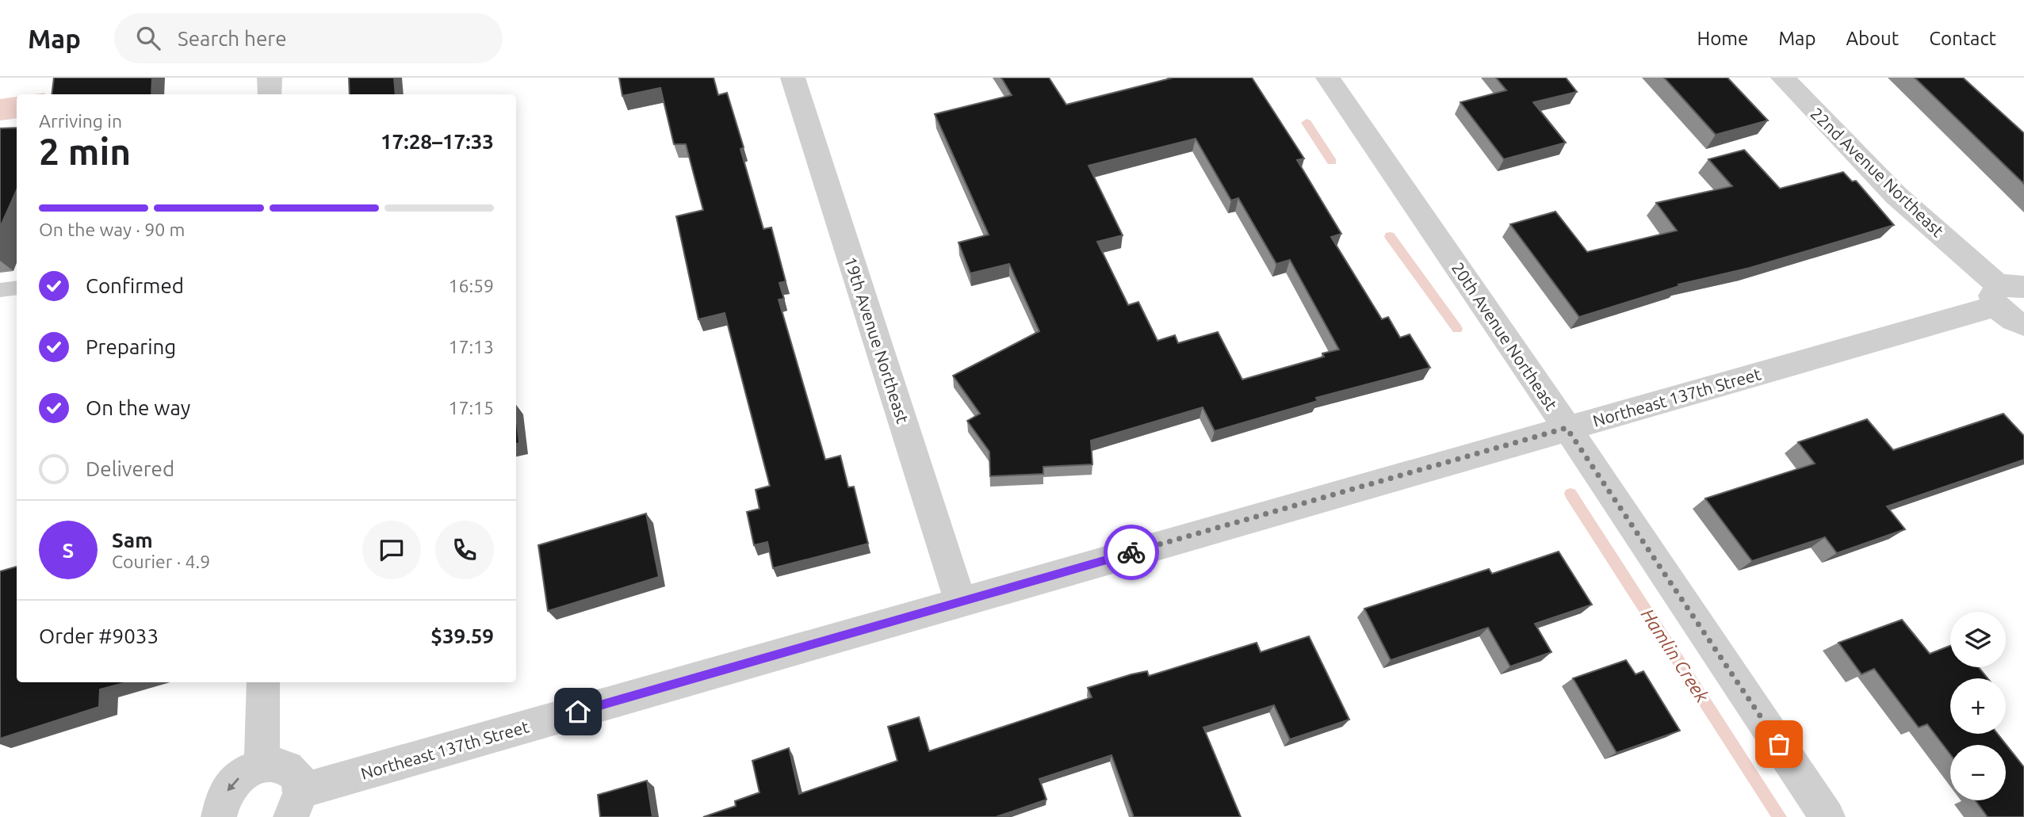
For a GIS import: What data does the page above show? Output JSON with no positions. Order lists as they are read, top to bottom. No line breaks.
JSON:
{"streets":{"street":["22nd Avenue Northeast","20th Avenue Northeast","19th Avenue Northeast","Northeast 137th Street"]},"crossings":[["22nd Avenue Northeast","Northeast 137th Street"],["20th Avenue Northeast","Northeast 137th Street"],["19th Avenue Northeast","Northeast 137th Street"]],"water":["Hamlin Creek"],"page":{"header":"Map","search":"Search here","nav":["Home","Map","About","Contact"],"heading":["2 min","Arriving in","17:28–17:33"],"panel":["Sam","Courier · 4.9","Order #9033","$39.59"],"bar":"On the way · 90 m","list":[["Confirmed","16:59"],["Preparing","17:13"],["On the way","17:15"],"Delivered"],"round":"S","map_buttons":["+","−"]}}
